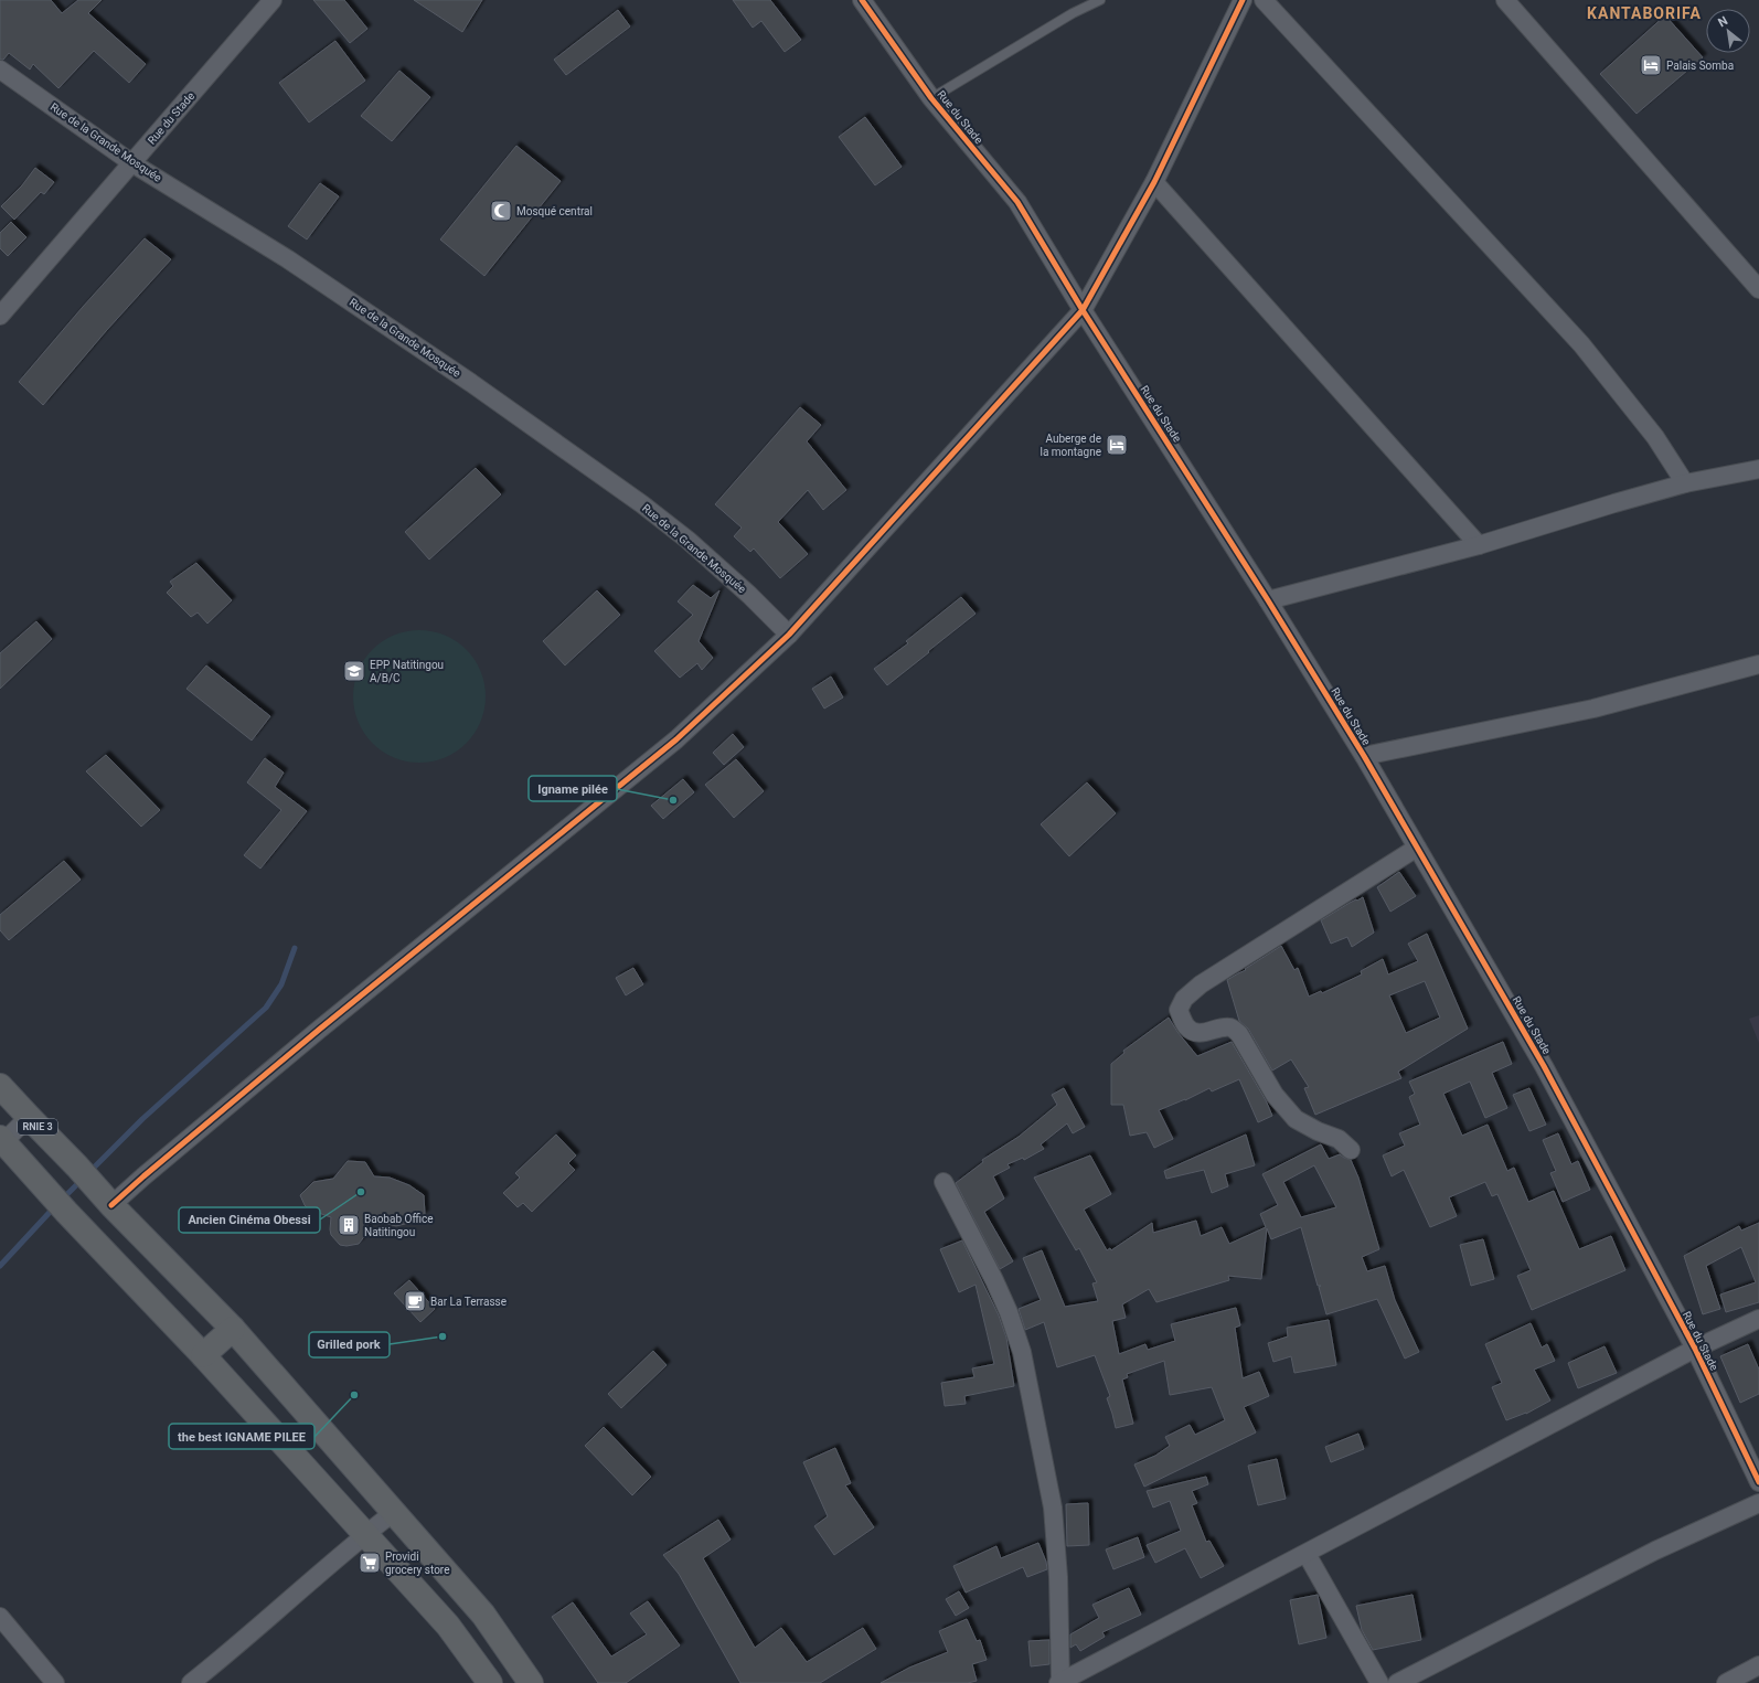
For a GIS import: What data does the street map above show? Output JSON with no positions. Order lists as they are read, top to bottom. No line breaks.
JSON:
{"streets":{"highway":["RNIE 3"],"street":["Rue du Stade","Rue de la Grande Mosquée"]},"crossings":[["Rue du Stade","Rue de la Grande Mosquée"]],"districts":["KANTABORIFA"],"places":{"hotel":["Palais Somba","Auberge de la montagne"],"mosque":["Mosqué central"],"school or university":["EPP Natitingou A/B/C"],"other":["Igname pilée","Ancien Cinéma Obessi","Grilled pork","the best IGNAME PILEE"],"building":["Baobab Office Natitingou"],"cafe":["Bar La Terrasse"],"supermarket":["Providi grocery store"]},"north":"top left"}
